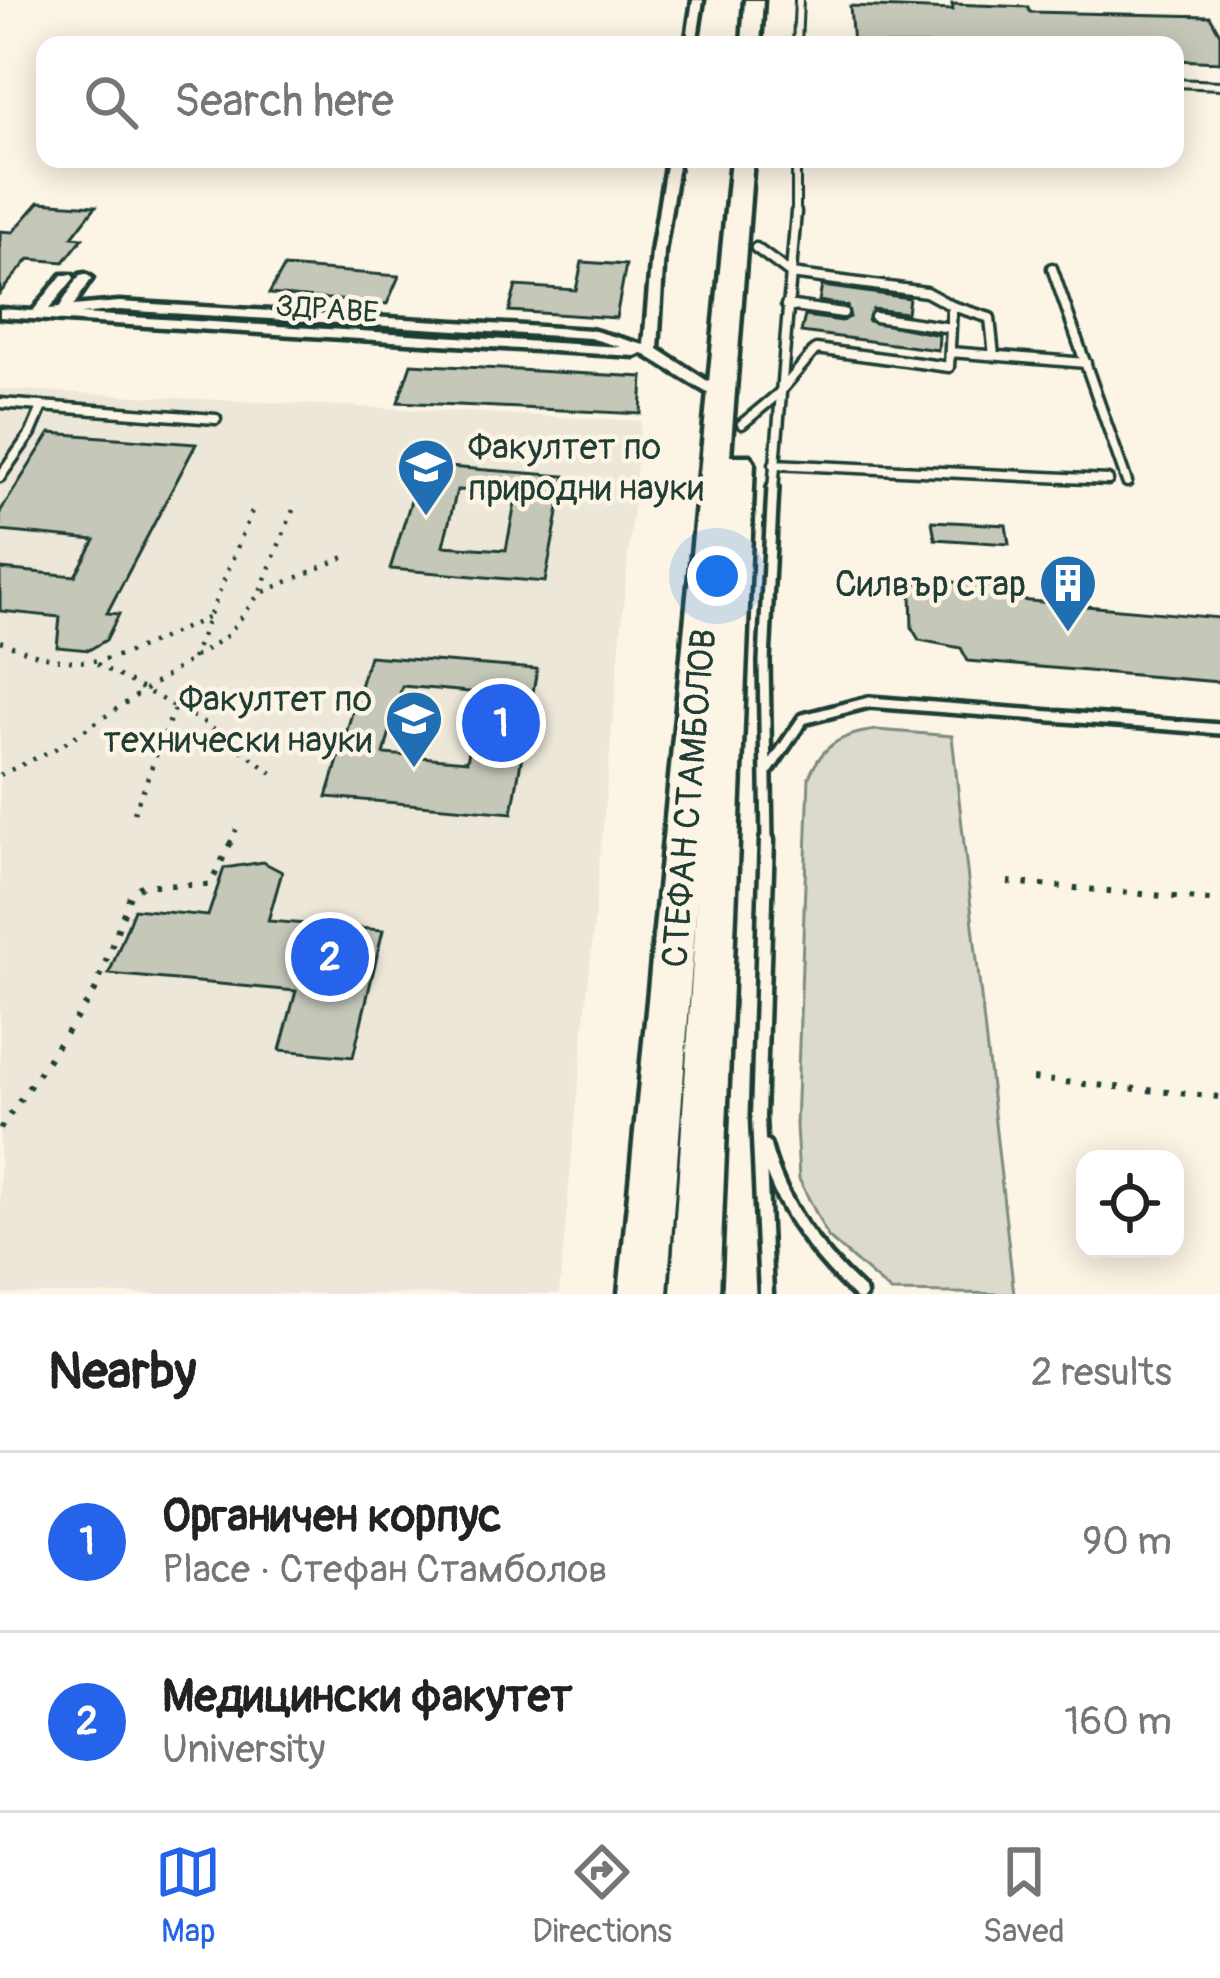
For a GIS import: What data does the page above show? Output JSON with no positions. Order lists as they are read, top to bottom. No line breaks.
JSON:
{"streets":{"highway":["СТЕФАН СТАМБОЛОВ"],"street":["ЗДРАВЕ"]},"places":{"school or university":["Факултет по природни науки","Факултет по технически науки"],"building":["Силвър стар"]},"page":{"search":"Search here","pins":["1","2"],"heading":["Nearby","2 results"],"list":[{"mark":"1","name":"Органичен корпус","note":"Place · Стефан Стамболов","value":"90 m"},{"mark":"2","name":"Медицински факутет","note":"University","value":"160 m"}],"nav":["Map","Directions","Saved"]}}
